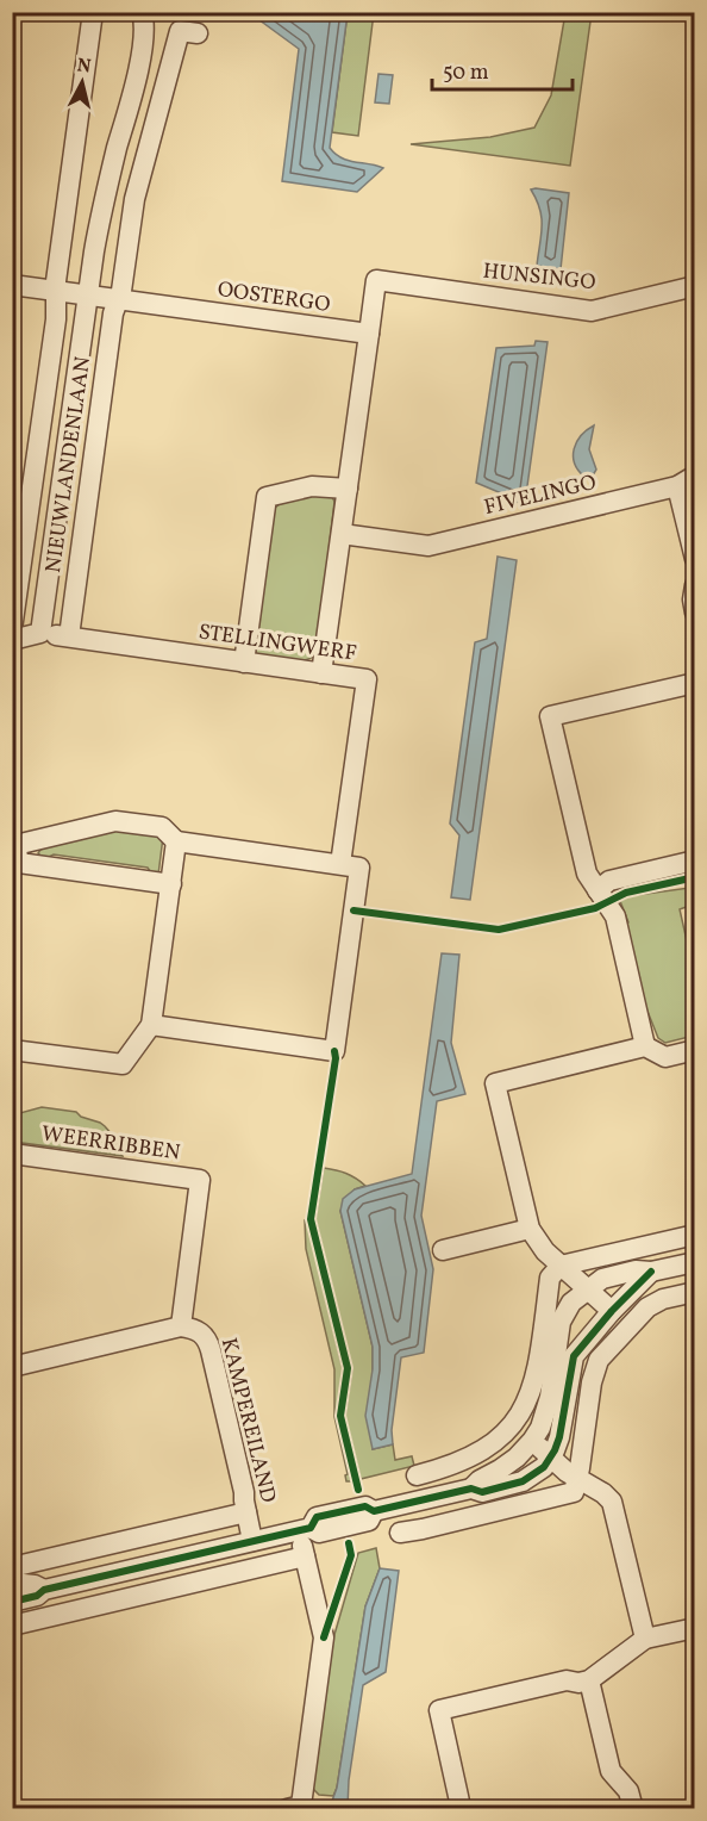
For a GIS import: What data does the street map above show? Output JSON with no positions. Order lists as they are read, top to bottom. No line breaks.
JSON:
{"streets":{"street":["HUNSINGO","OOSTERGO","NIEUWLANDENLAAN","FIVELINGO","STELLINGWERF","WEERRIBBEN","KAMPEREILAND"]},"crossings":[["HUNSINGO","OOSTERGO"],["OOSTERGO","NIEUWLANDENLAAN"],["NIEUWLANDENLAAN","STELLINGWERF"],["WEERRIBBEN","KAMPEREILAND"]],"scale_bar":"50 m","north":"top"}
